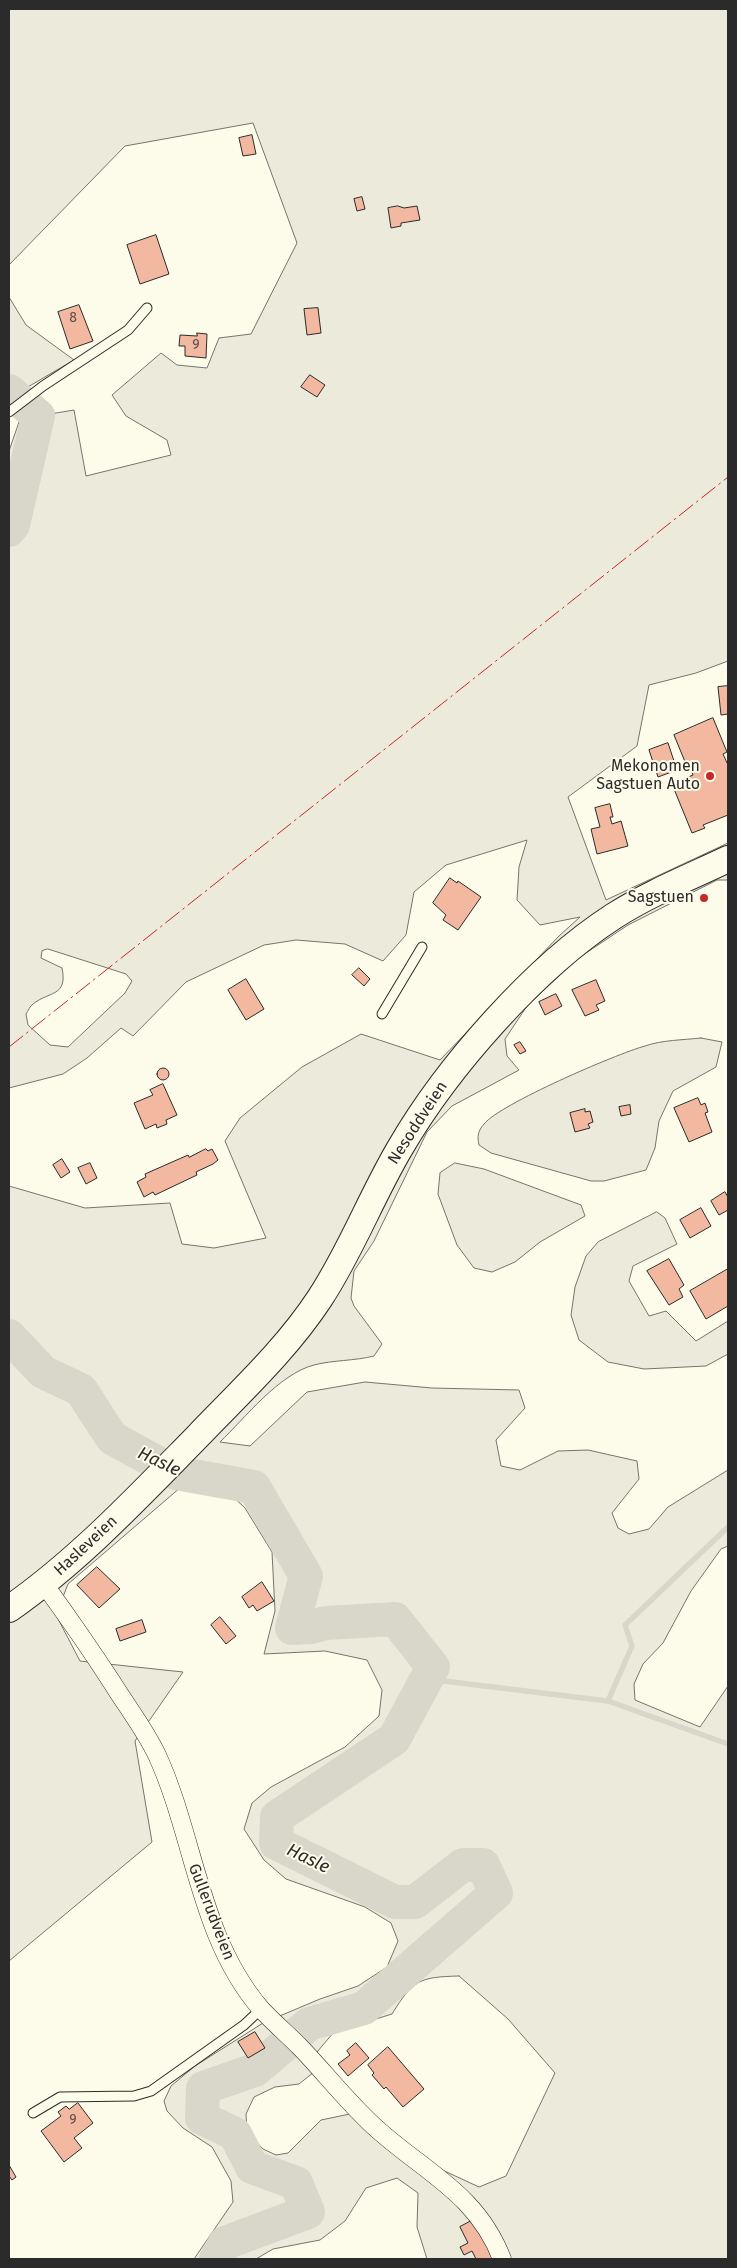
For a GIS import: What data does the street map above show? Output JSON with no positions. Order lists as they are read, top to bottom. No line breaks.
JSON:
{"streets":{"main road":["Nesoddveien","Hasleveien"],"street":["Gullerudveien"]},"crossings":[["Nesoddveien","Hasleveien"],["Hasleveien","Gullerudveien"]],"water":["Hasle"],"places":["Mekonomen Sagstuen Auto","Sagstuen"],"house_numbers":["8","9","9"]}
